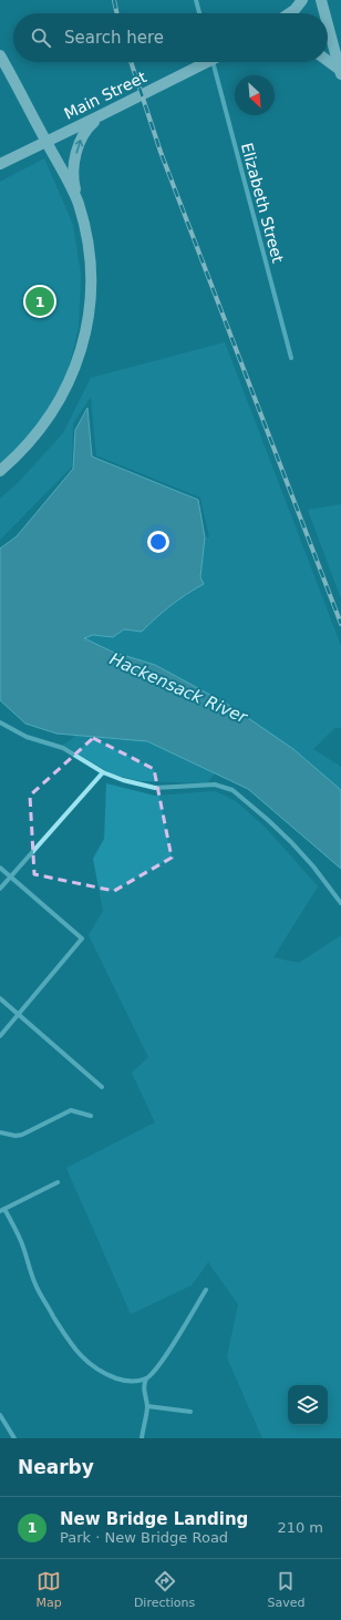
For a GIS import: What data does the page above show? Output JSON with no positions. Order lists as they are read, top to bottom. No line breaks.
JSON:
{"streets":{"main road":["Main Street"],"street":["Elizabeth Street"]},"water":["Hackensack River"],"north":"bottom right","page":{"search":"Search here","pins":"1","heading":"Nearby","list":[{"mark":"1","name":"New Bridge Landing","note":"Park · New Bridge Road","value":"210 m"}],"nav":["Map","Directions","Saved"]}}
